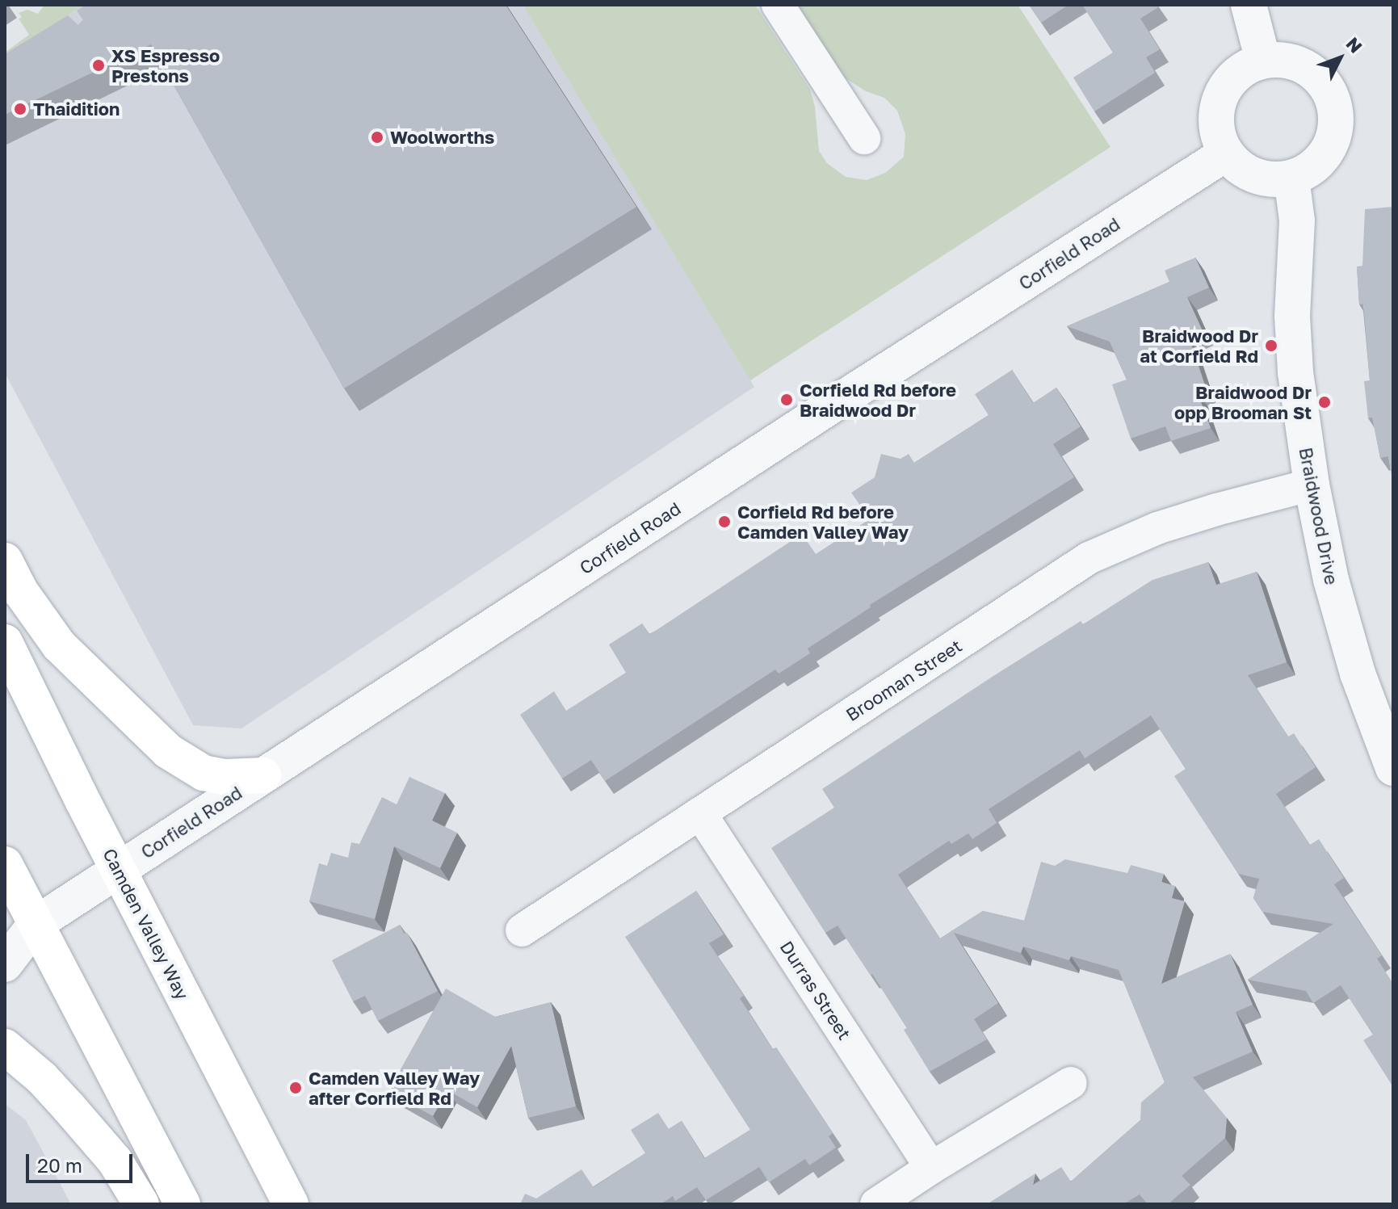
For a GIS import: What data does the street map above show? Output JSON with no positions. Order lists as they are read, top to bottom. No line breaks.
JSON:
{"streets":{"main road":["Camden Valley Way"],"street":["Corfield Road","Braidwood Drive","Brooman Street","Durras Street"]},"crossings":[["Corfield Road","Braidwood Drive"],["Corfield Road","Camden Valley Way"],["Braidwood Drive","Brooman Street"],["Brooman Street","Durras Street"]],"places":["XS Espresso Prestons","Thaidition","Woolworths","Braidwood Dr at Corfield Rd","Corfield Rd before Braidwood Dr","Braidwood Dr opp Brooman St","Corfield Rd before Camden Valley Way","Camden Valley Way after Corfield Rd"],"scale_bar":"20 m","north":"top right"}
